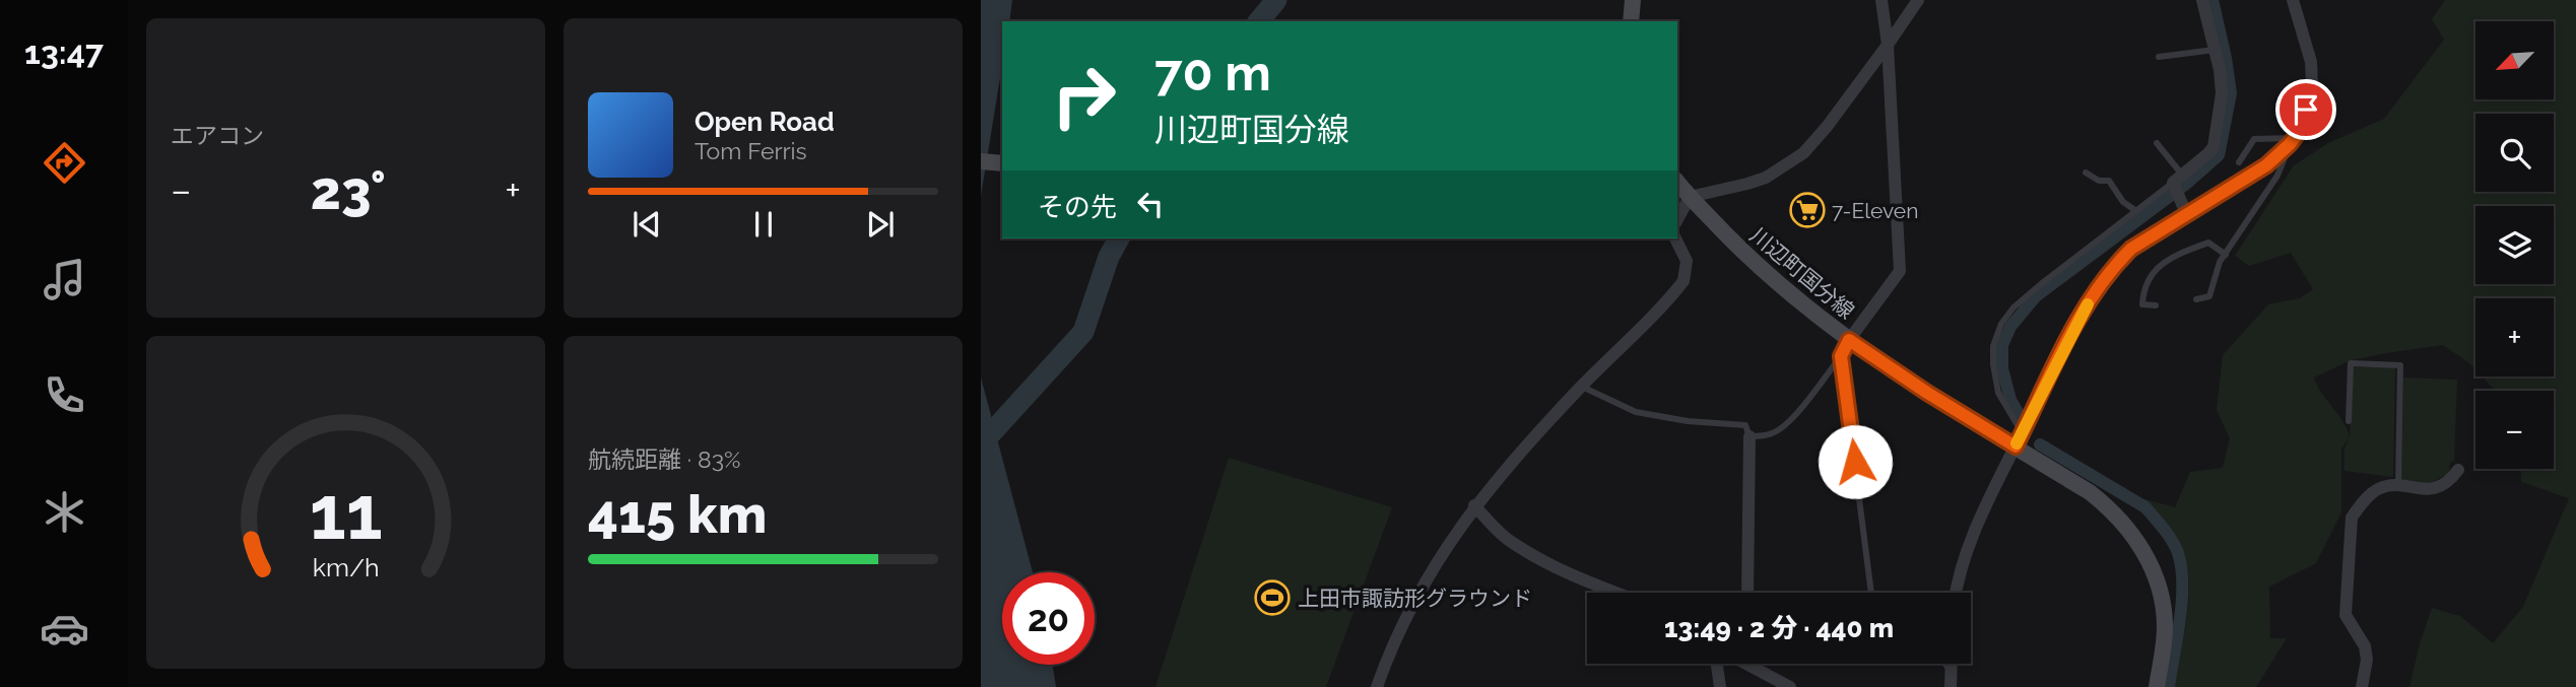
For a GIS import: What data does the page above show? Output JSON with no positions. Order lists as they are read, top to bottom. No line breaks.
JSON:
{"streets":{"street":["川辺町国分線"]},"places":{"supermarket":["7-Eleven"],"sports":["上田市諏訪形グラウンド"]},"north":"bottom left","page":{"tabs":"13:47","tile":["エアコン",["航続距離 · 83%","415 km"]],"map_buttons":["+","−"],"turn":["70 m","川辺町国分線"],"song":["Open Road","Tom Ferris"],"heat":["−","23°","+"],"then":"その先","limit":"20","trip":"13:49 · 2 分 · 440 m","gauge":["11","km/h"]}}
